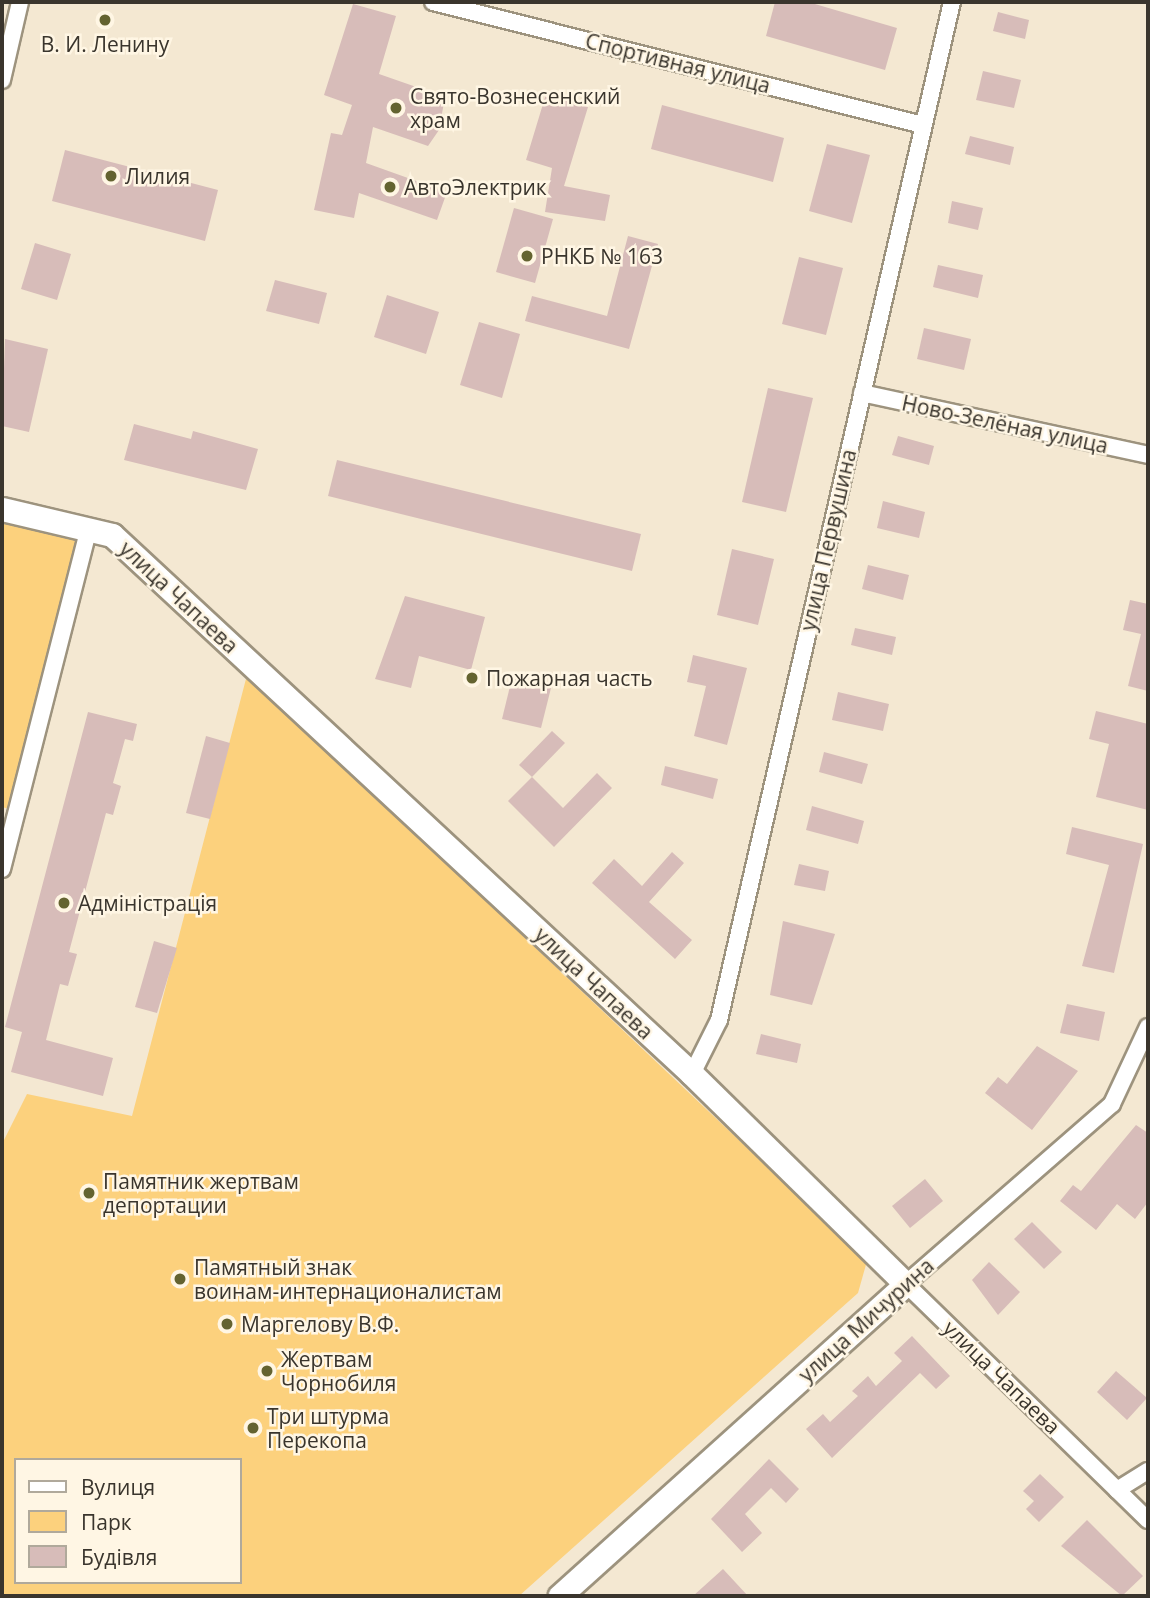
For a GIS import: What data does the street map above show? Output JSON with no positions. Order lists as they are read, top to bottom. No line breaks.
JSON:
{"streets":{"main road":["улица Чапаева","улица Мичурина"],"street":["Спортивная улица","Ново-Зелёная улица","улица Первушина"]},"crossings":[["Спортивная улица","улица Первушина"],["Ново-Зелёная улица","улица Первушина"],["улица Первушина","улица Чапаева"],["улица Чапаева","улица Мичурина"]],"places":["В. И. Ленину","Свято-Вознесенский храм","Лилия","АвтоЭлектрик","РНКБ № 163","Пожарная часть","Адміністрація","Памятник жертвам депортации","Памятный знак воинам-интернационалистам","Маргелову В.Ф.","Жертвам Чорнобиля","Три штурма Перекопа"],"legend":["Вулиця","Парк","Будівля"]}
